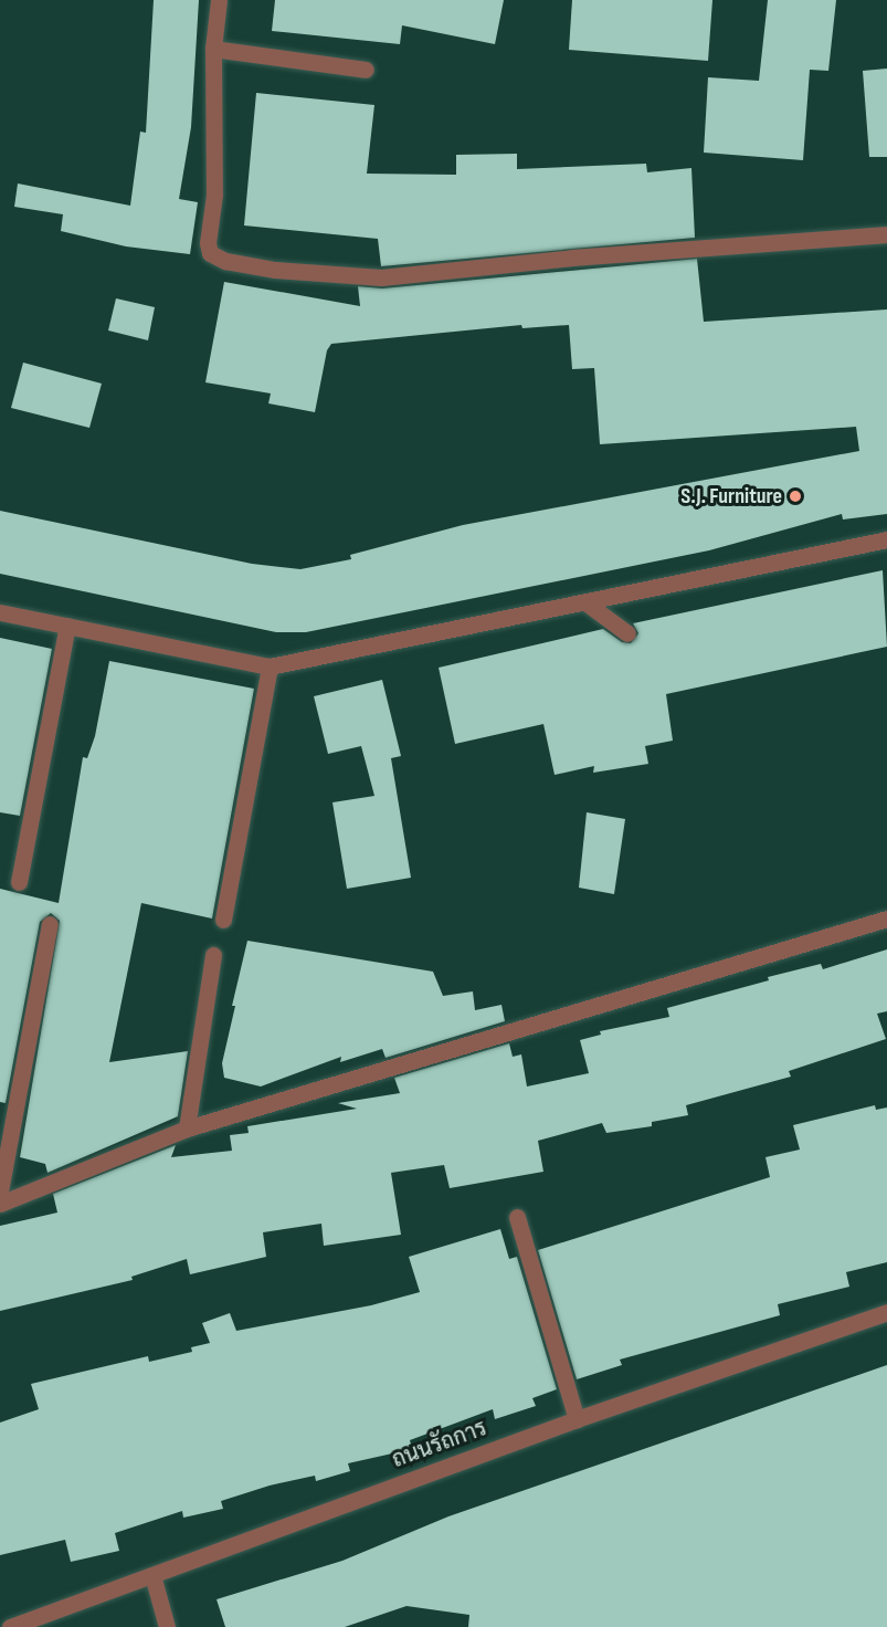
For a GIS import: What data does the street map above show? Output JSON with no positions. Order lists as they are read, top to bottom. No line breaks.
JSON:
{"streets":{"street":["ถนนรัถการ"]},"places":["S.J. Furniture"]}
